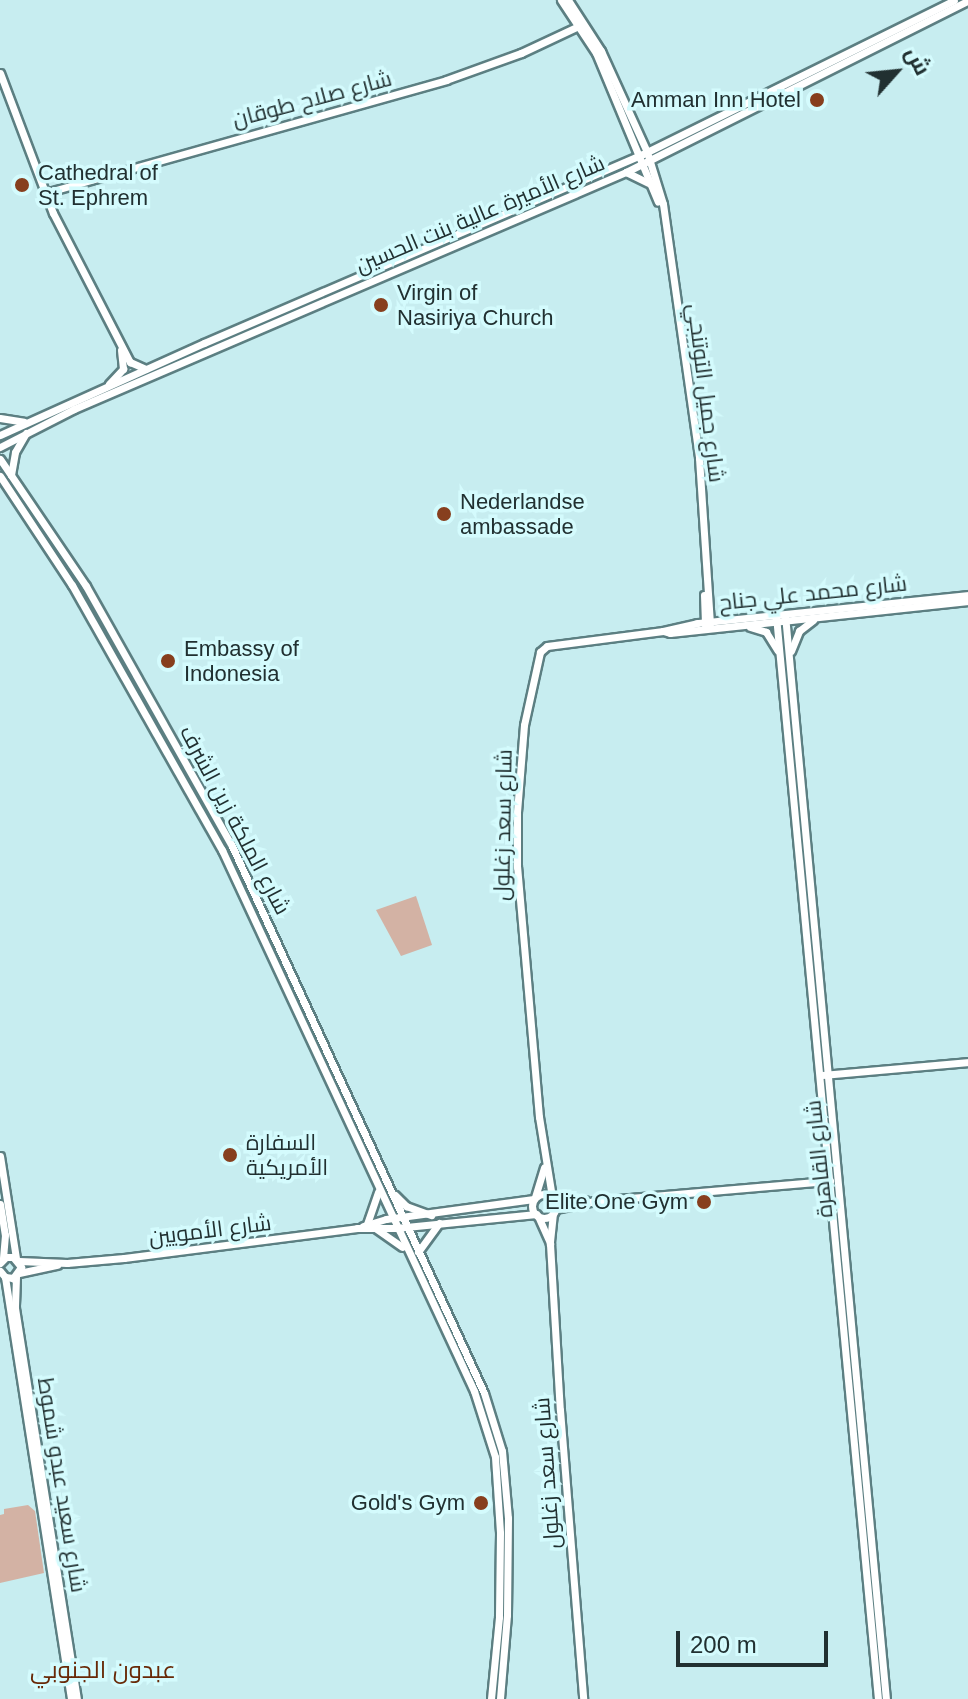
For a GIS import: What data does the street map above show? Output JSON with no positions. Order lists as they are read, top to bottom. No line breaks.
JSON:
{"streets":{"main road":["شارع صلاح طوقان","شارع الأميرة عالية بنت الحسين","شارع جميل التوتنجي","شارع محمد علي جناح","شارع الملكة زين الشرف","شارع سعد زغلول","شارع القاهرة","شارع الأمويين","شارع سعيد عبدو شموط"]},"crossings":[["شارع الأميرة عالية بنت الحسين","شارع جميل التوتنجي"],["شارع جميل التوتنجي","شارع محمد علي جناح"],["شارع محمد علي جناح","شارع سعد زغلول"],["شارع محمد علي جناح","شارع القاهرة"],["شارع الملكة زين الشرف","شارع الأمويين"],["شارع سعد زغلول","شارع الأمويين"],["شارع الأمويين","شارع سعيد عبدو شموط"]],"districts":["عبدون الجنوبي"],"places":["Amman Inn Hotel","Cathedral of St. Ephrem","Virgin of Nasiriya Church","Nederlandse ambassade","Embassy of Indonesia","السفارة الأمريكية","Elite One Gym","Gold's Gym"],"scale_bar":"200 m","north":"top right"}
